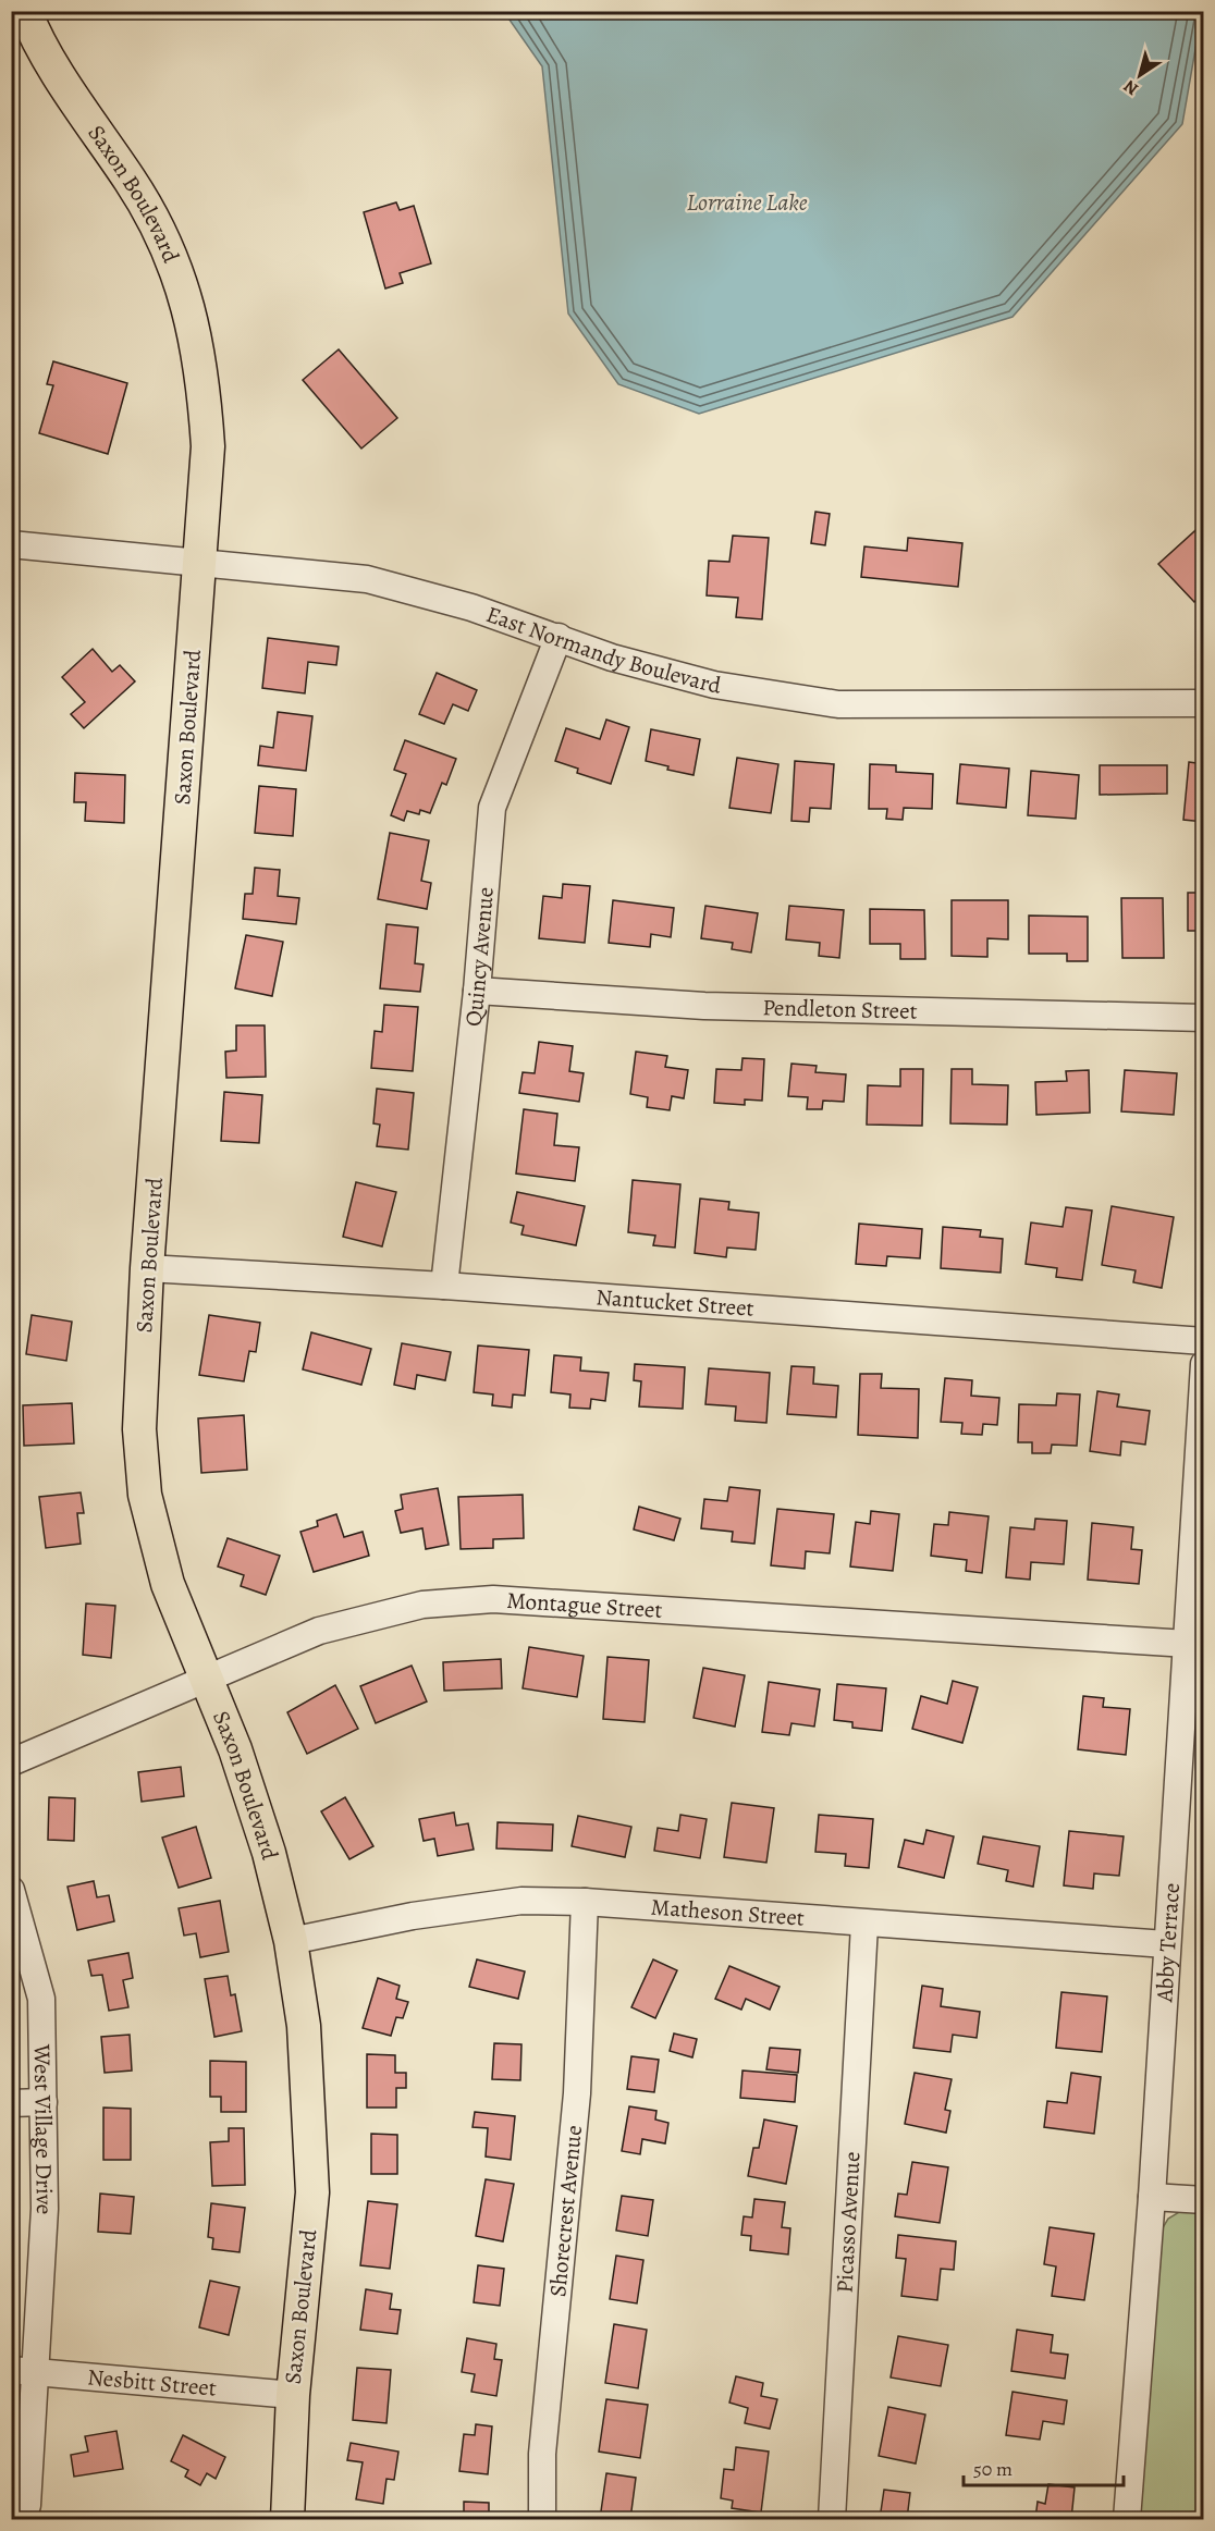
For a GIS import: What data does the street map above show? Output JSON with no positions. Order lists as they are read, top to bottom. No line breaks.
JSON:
{"streets":{"main road":["Saxon Boulevard"],"street":["East Normandy Boulevard","Quincy Avenue","Pendleton Street","Nantucket Street","Montague Street","Matheson Street","Abby Terrace","West Village Drive","Shorecrest Avenue","Picasso Avenue","Nesbitt Street"]},"crossings":[["Saxon Boulevard","East Normandy Boulevard"],["Saxon Boulevard","Nantucket Street"],["Saxon Boulevard","Montague Street"],["Saxon Boulevard","Matheson Street"],["Saxon Boulevard","Nesbitt Street"],["East Normandy Boulevard","Quincy Avenue"],["Quincy Avenue","Pendleton Street"],["Quincy Avenue","Nantucket Street"],["Montague Street","Abby Terrace"],["Matheson Street","Abby Terrace"],["Matheson Street","Shorecrest Avenue"],["Matheson Street","Picasso Avenue"],["West Village Drive","Nesbitt Street"]],"water":["Lorraine Lake"],"scale_bar":"50 m","north":"bottom left"}
